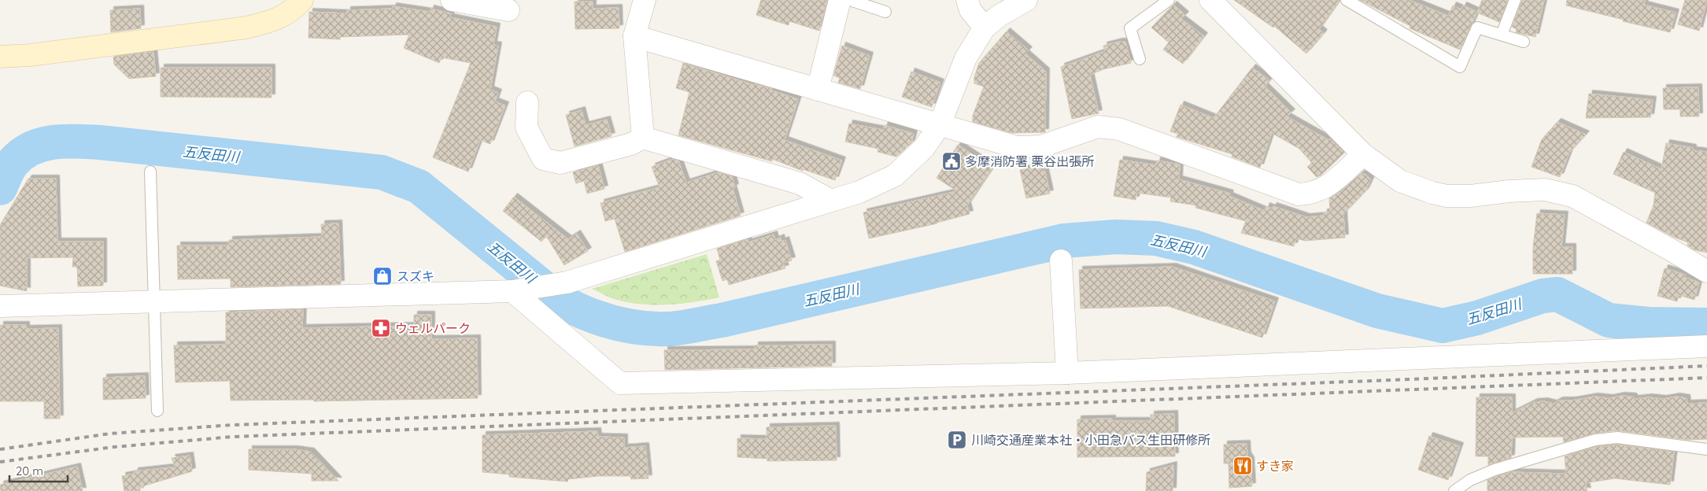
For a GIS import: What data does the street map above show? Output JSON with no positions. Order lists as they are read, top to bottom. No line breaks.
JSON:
{"water":["五反田川"],"places":{"public building":["多摩消防署 栗谷出張所"],"shop":["スズキ"],"pharmacy":["ウェルパーク"],"parking":["川崎交通産業本社・小田急バス生田研修所"],"restaurant":["すき家"]},"scale_bar":"20 m"}
